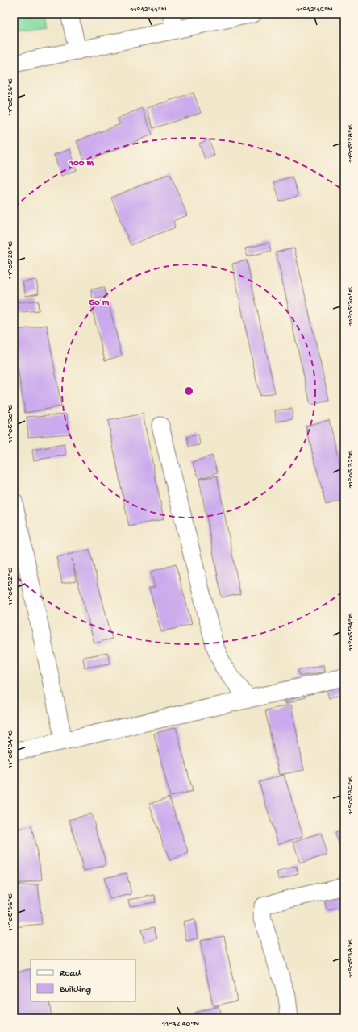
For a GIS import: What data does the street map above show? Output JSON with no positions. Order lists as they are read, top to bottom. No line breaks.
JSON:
{"legend":["Road","Building"],"coordinates":["11°42'44\"N","11°42'46\"N","11°05'26\"E","11°05'28\"E","11°05'30\"E","11°05'32\"E","11°05'34\"E","11°05'36\"E","11°05'38\"E","11°42'40\"N"],"rings":["100 m","50 m"]}
